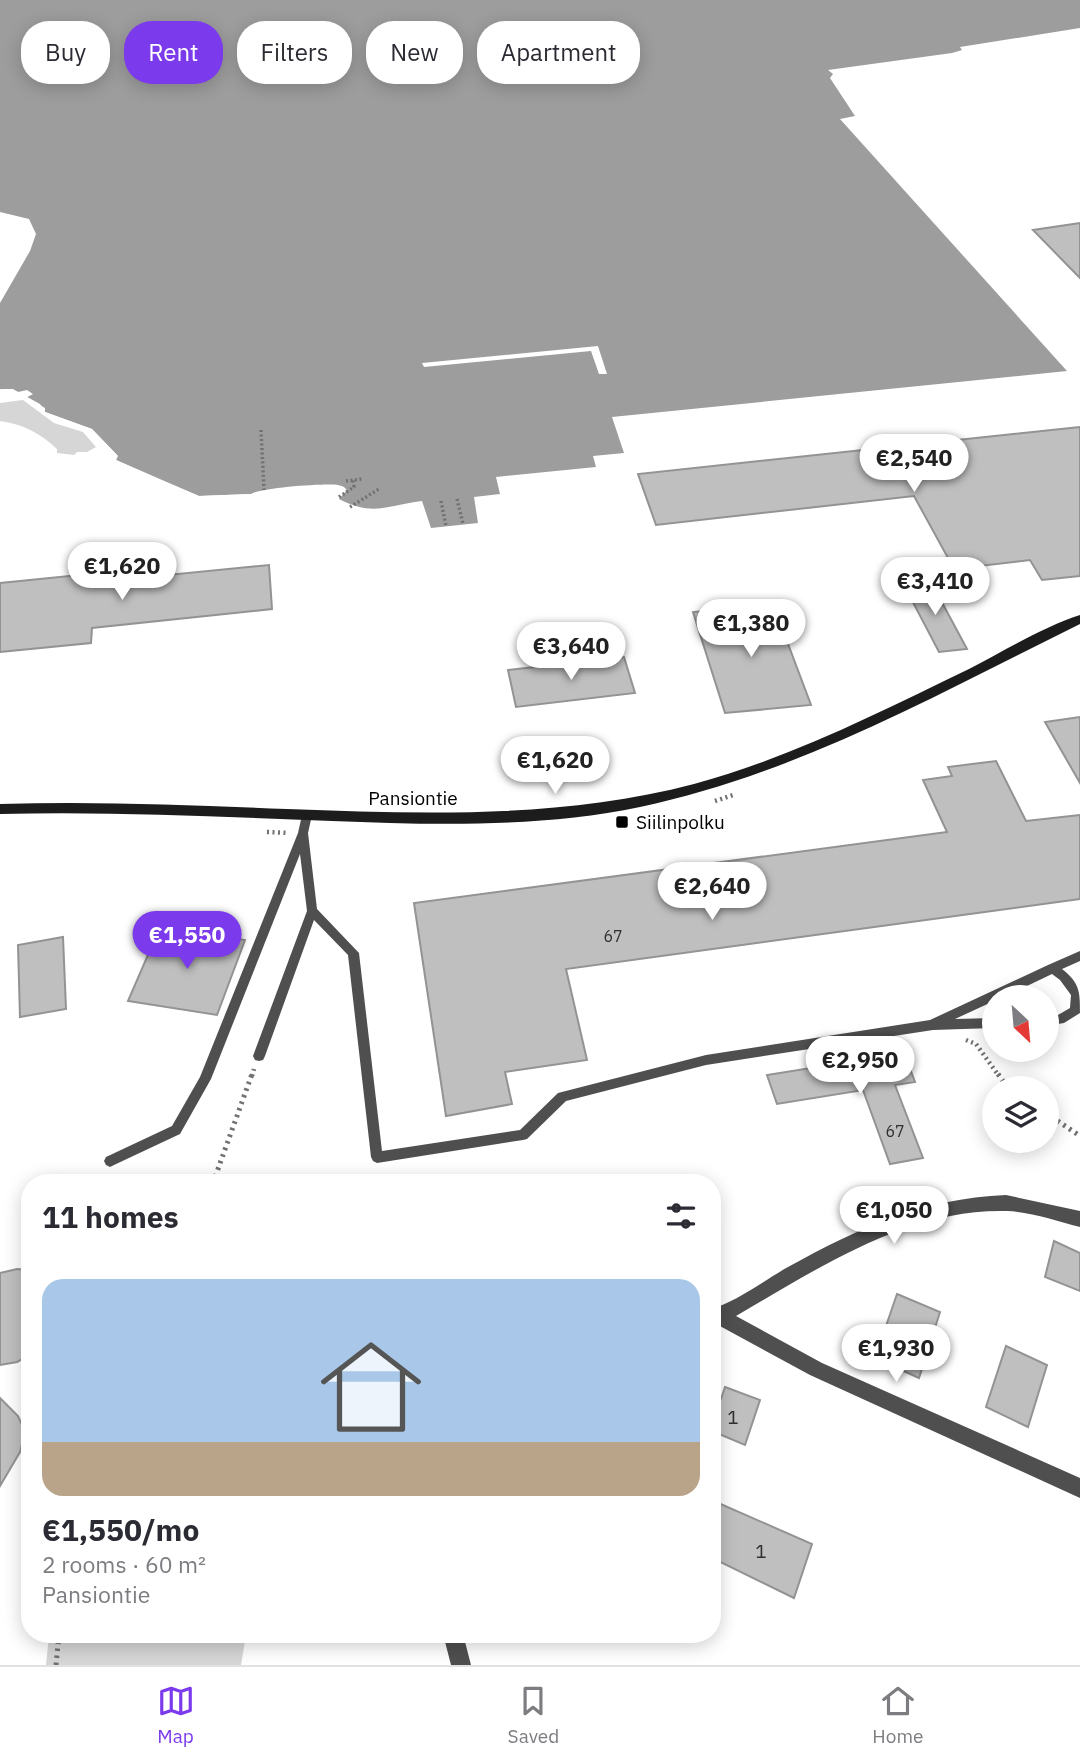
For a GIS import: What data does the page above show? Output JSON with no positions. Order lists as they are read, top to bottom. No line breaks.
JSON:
{"streets":{"street":["Pansiontie"]},"places":{"transit":["Siilinpolku"]},"house_numbers":["67","67","1","1"],"north":"bottom right","page":{"chip":["Buy","Rent","Filters","New","Apartment"],"price":["€2,540","€1,620","€3,410","€1,380","€3,640","€1,620","€2,640","€1,550","€2,950","€1,050","€1,930"],"heading":"11 homes","list":[{"name":"€1,550/mo","note":"2 rooms · 60 m² · Pansiontie"}],"tabs":["Map","Saved","Home"]}}
